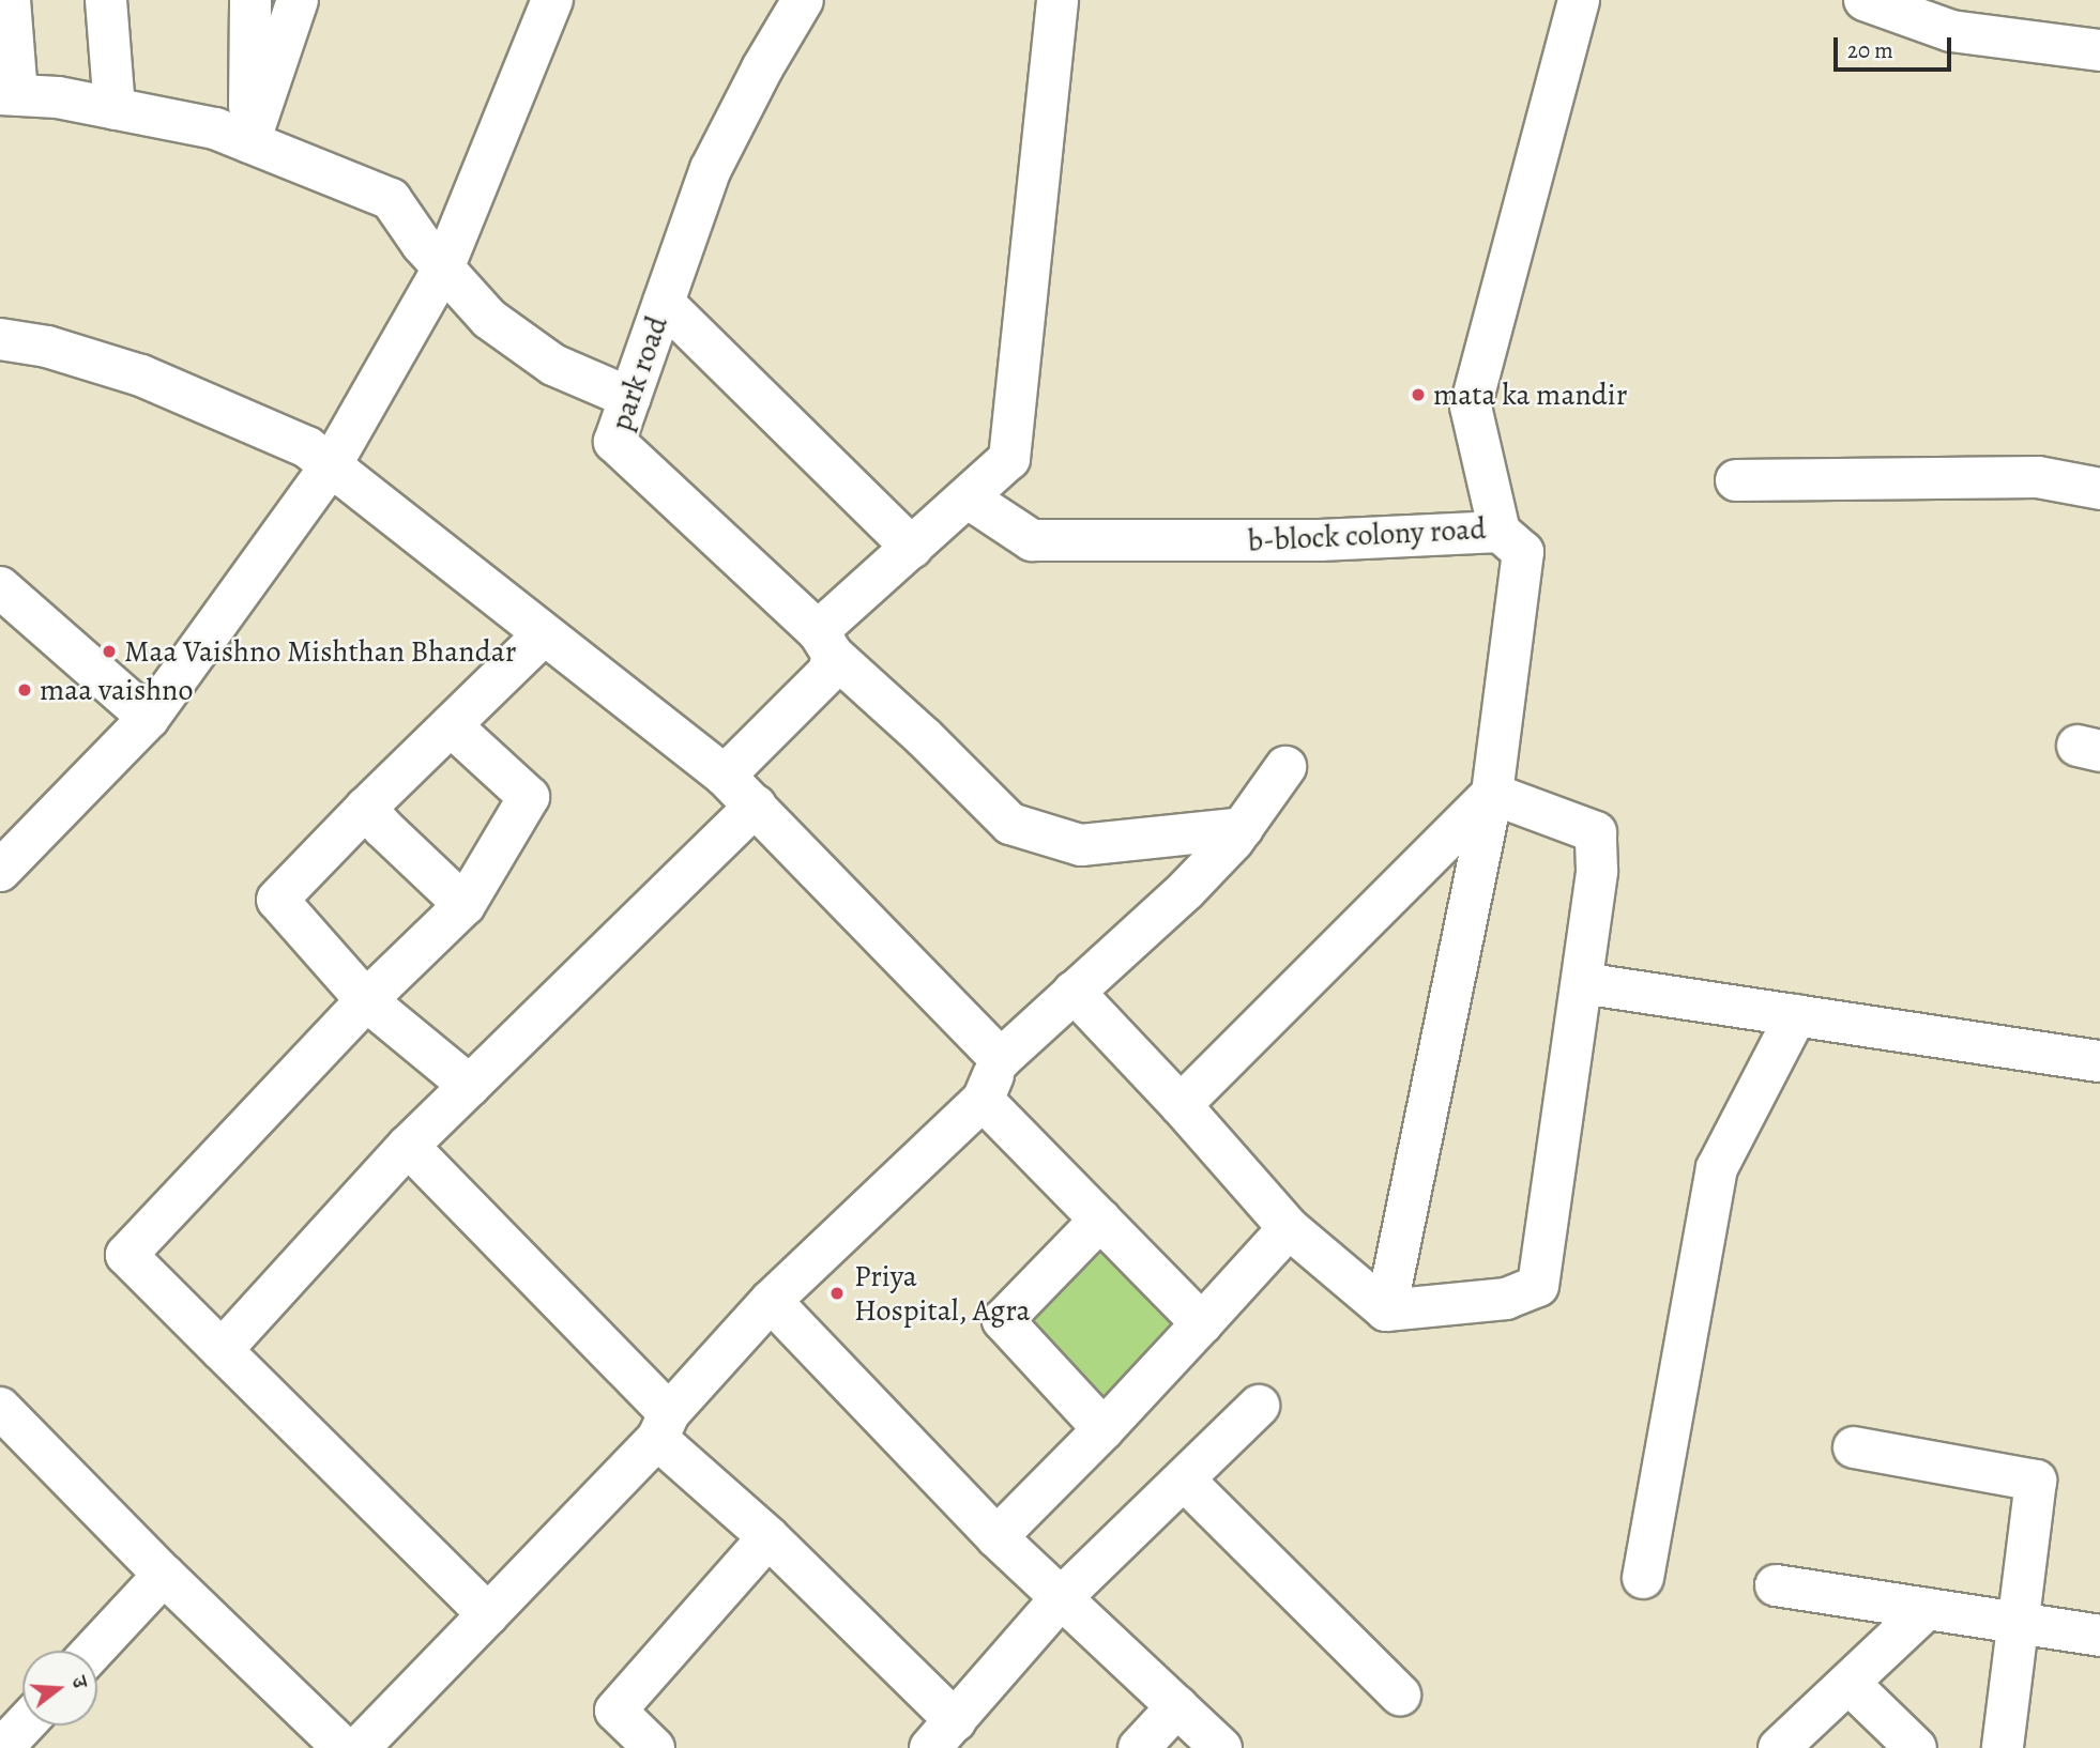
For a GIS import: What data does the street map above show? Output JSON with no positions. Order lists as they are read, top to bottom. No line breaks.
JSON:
{"streets":{"street":["park road","b-block colony road"]},"places":["mata ka mandir","Maa Vaishno Mishthan Bhandar","maa vaishno","Priya Hospital, Agra"],"scale_bar":"20 m","north":"right"}
